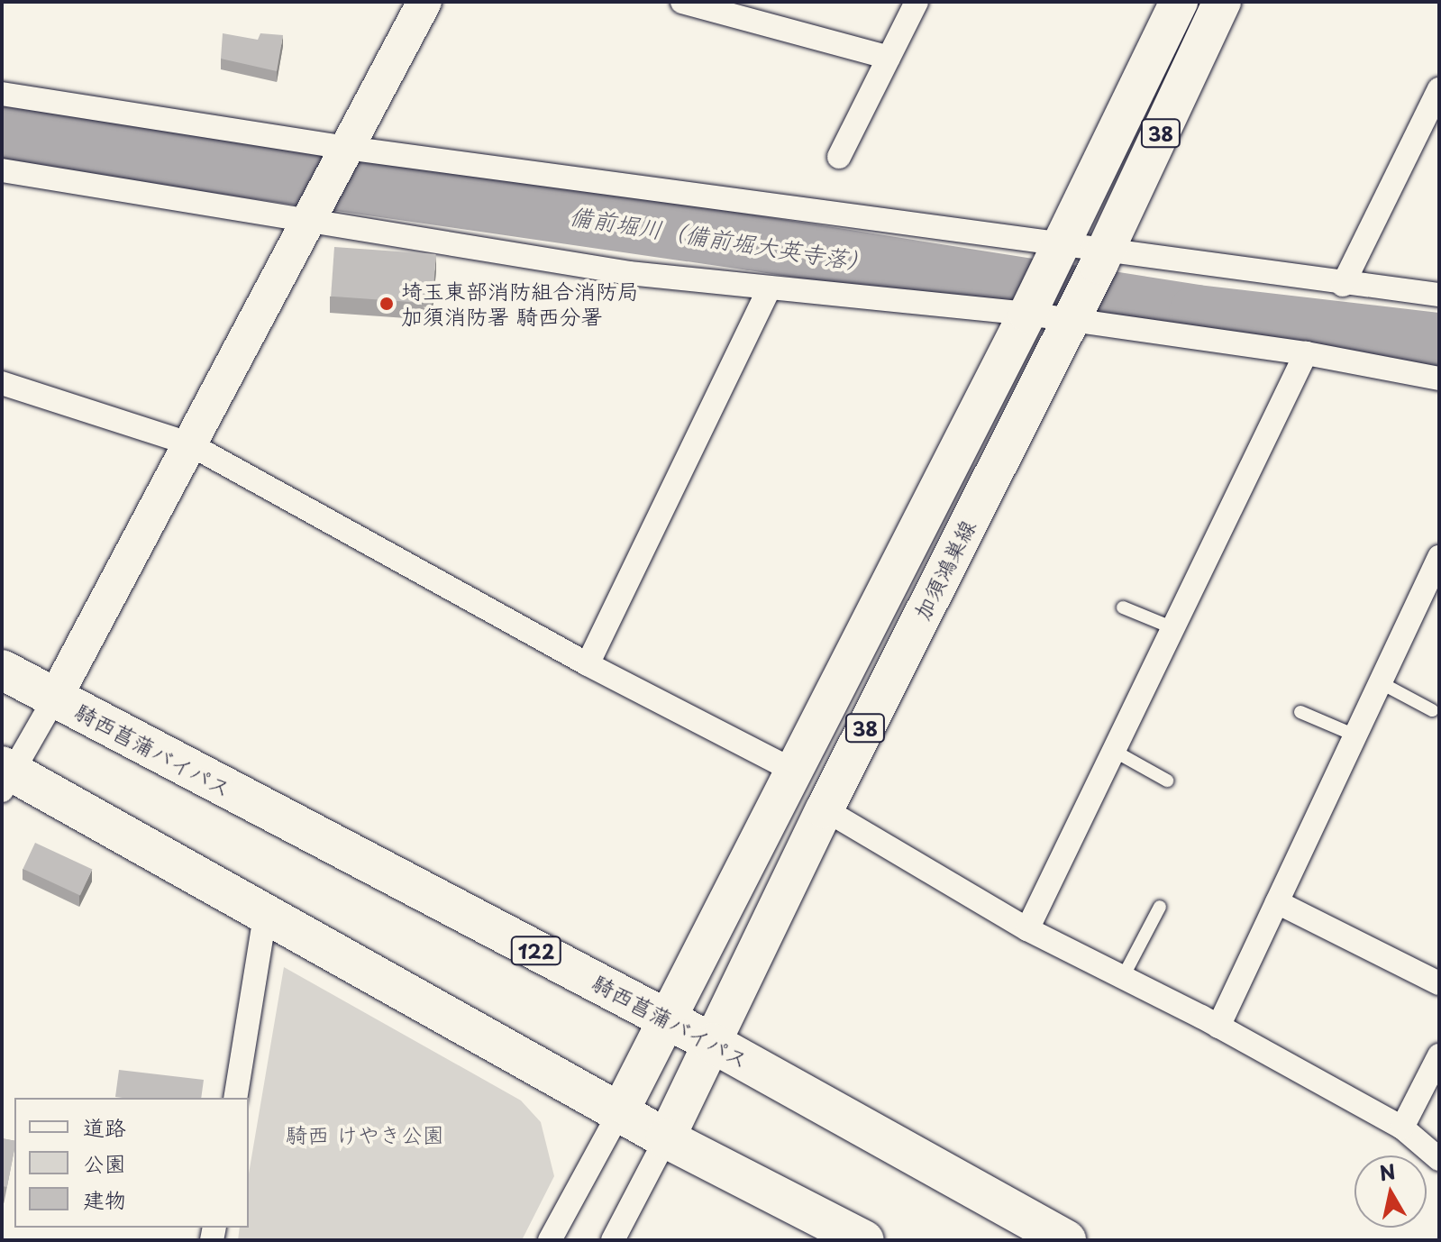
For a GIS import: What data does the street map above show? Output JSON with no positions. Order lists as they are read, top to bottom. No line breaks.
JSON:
{"streets":{"highway":["騎西菖蒲バイパス","122"],"main road":["38","加須鴻巣線"]},"crossings":[["加須鴻巣線","騎西菖蒲バイパス"]],"water":["備前堀川（備前堀大英寺落）"],"parks":["騎西 けやき公園"],"places":["埼玉東部消防組合消防局 加須消防署 騎西分署"],"legend":["道路","公園","建物"],"north":"top"}
